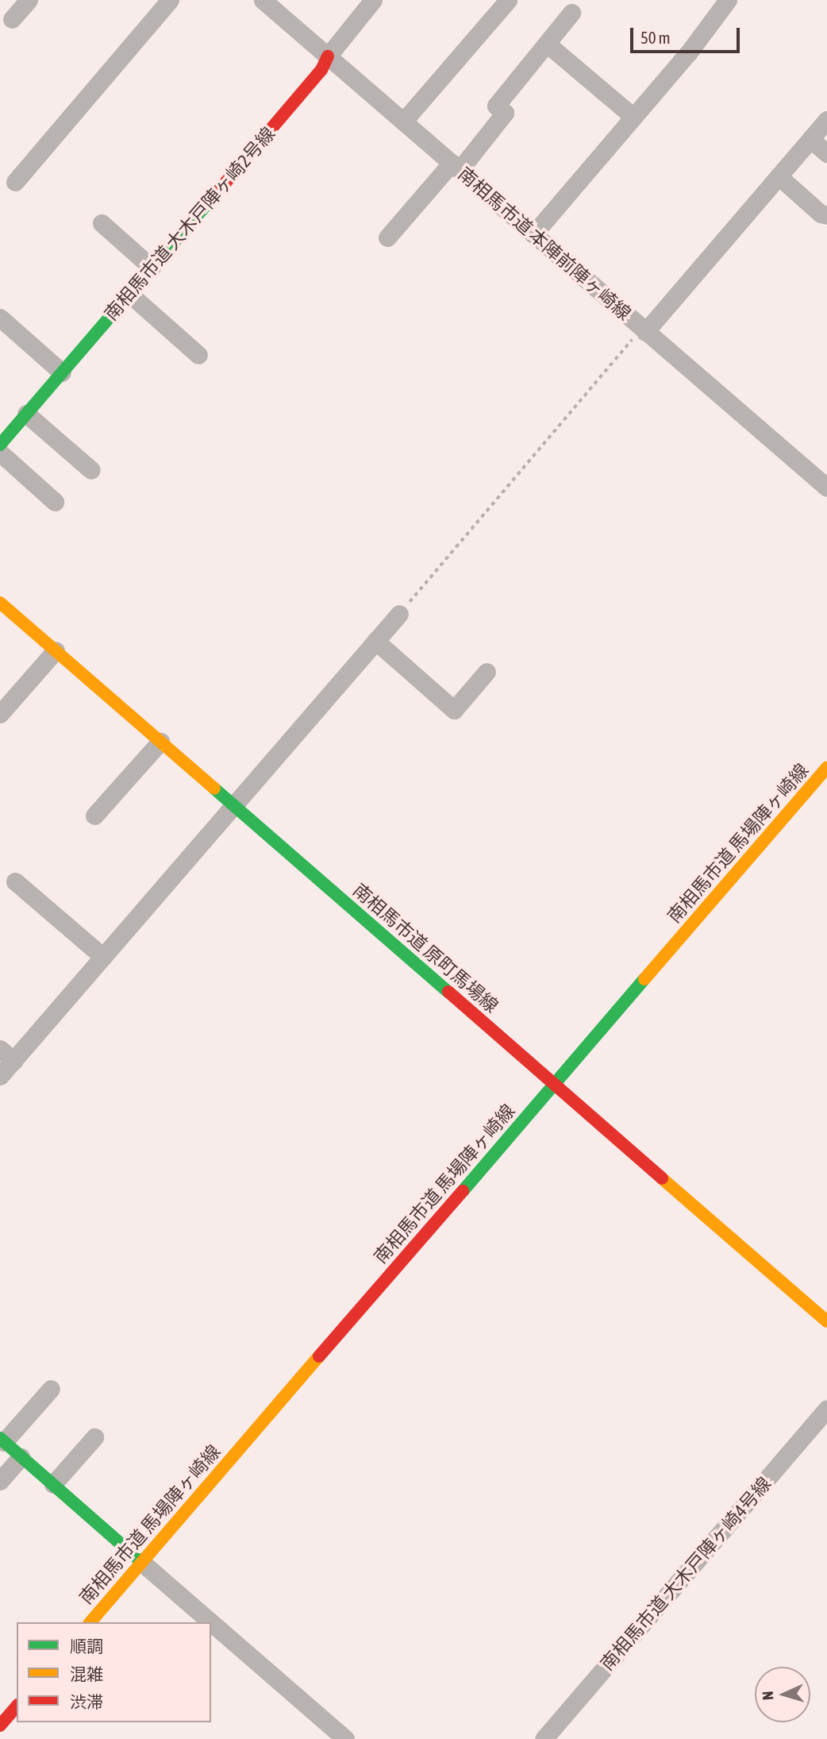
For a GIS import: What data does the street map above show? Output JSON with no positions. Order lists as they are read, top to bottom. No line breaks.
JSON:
{"streets":{"street":["南相馬市道 大木戸陣ヶ崎2号線","南相馬市道 本陣前陣ヶ崎線","南相馬市道 馬場陣ヶ崎線","南相馬市道 原町馬場線","南相馬市道 大木戸陣ヶ崎4号線"]},"crossings":[["南相馬市道 大木戸陣ヶ崎2号線","南相馬市道 本陣前陣ヶ崎線"],["南相馬市道 馬場陣ヶ崎線","南相馬市道 原町馬場線"]],"legend":["順調","混雑","渋滞"],"scale_bar":"50 m","north":"left"}
